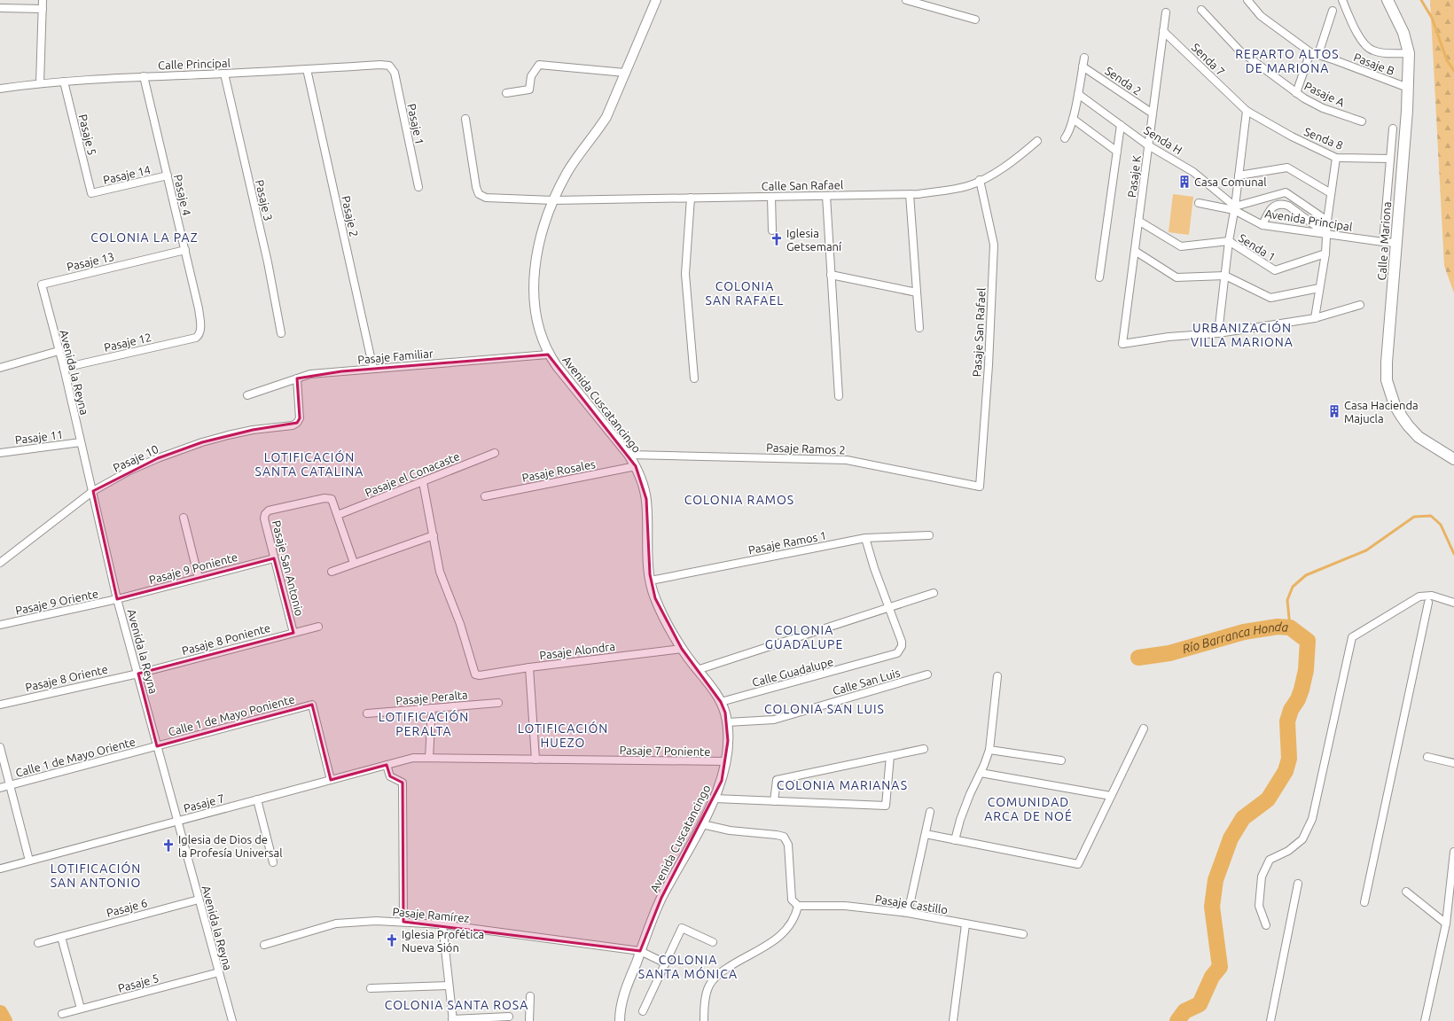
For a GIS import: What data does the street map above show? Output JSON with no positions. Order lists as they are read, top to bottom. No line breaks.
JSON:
{"streets":{"main road":["Calle a Mariona"],"street":["Senda 7","Calle Principal","Pasaje B","Senda 2","Pasaje A","Pasaje 1","Pasaje 5","Senda 8","Senda H","Pasaje 14","Pasaje K","Calle San Rafael","Pasaje 4","Pasaje 3","Pasaje 2","Avenida Principal","Senda 1","Pasaje 13","Pasaje San Rafael","Pasaje 12","Pasaje Familiar","Avenida la Reyna","Avenida Cuscatancingo","Pasaje 11","Pasaje Ramos 2","Pasaje 10","Pasaje Rosales","Pasaje el Conacaste","Pasaje Ramos 1","Pasaje 9 Poniente","Pasaje San Antonio","Pasaje 9 Oriente","Pasaje 8 Poniente","Pasaje Alondra","Calle Guadalupe","Pasaje 8 Oriente","Calle San Luis","Pasaje Peralta","Calle 1 de Mayo Poniente","Pasaje 7 Poniente","Calle 1 de Mayo Oriente","Pasaje 7","Pasaje Castillo","Pasaje 6","Pasaje Ramírez"]},"crossings":[["Senda 7","Senda 8"],["Senda 7","Pasaje K"],["Calle Principal","Pasaje 1"],["Calle Principal","Pasaje 5"],["Calle Principal","Pasaje 4"],["Calle Principal","Pasaje 3"],["Calle Principal","Pasaje 2"],["Pasaje B","Calle a Mariona"],["Senda 2","Pasaje K"],["Pasaje 5","Pasaje 14"],["Pasaje 5","Avenida la Reyna"],["Senda H","Pasaje K"],["Senda H","Avenida Principal"],["Pasaje 14","Pasaje 4"],["Calle San Rafael","Pasaje San Rafael"],["Calle San Rafael","Avenida Cuscatancingo"],["Pasaje 4","Pasaje 13"],["Pasaje 4","Pasaje 12"],["Pasaje 2","Pasaje Familiar"],["Avenida Principal","Calle a Mariona"],["Pasaje 13","Avenida la Reyna"],["Pasaje San Rafael","Pasaje Ramos 2"],["Pasaje 12","Avenida la Reyna"],["Pasaje Familiar","Avenida Cuscatancingo"],["Pasaje Familiar","Pasaje 10"],["Avenida la Reyna","Pasaje 11"],["Avenida la Reyna","Pasaje 10"],["Avenida la Reyna","Pasaje 9 Poniente"],["Avenida la Reyna","Pasaje 9 Oriente"],["Avenida la Reyna","Pasaje 8 Poniente"],["Avenida la Reyna","Pasaje 8 Oriente"],["Avenida la Reyna","Calle 1 de Mayo Poniente"],["Avenida la Reyna","Calle 1 de Mayo Oriente"],["Avenida la Reyna","Pasaje 7"],["Avenida la Reyna","Pasaje 6"],["Avenida Cuscatancingo","Pasaje Ramos 2"],["Avenida Cuscatancingo","Pasaje Rosales"],["Avenida Cuscatancingo","Pasaje Ramos 1"],["Avenida Cuscatancingo","Pasaje Alondra"],["Avenida Cuscatancingo","Calle Guadalupe"],["Avenida Cuscatancingo","Calle San Luis"],["Avenida Cuscatancingo","Pasaje 7 Poniente"],["Avenida Cuscatancingo","Pasaje Ramírez"],["Pasaje el Conacaste","Pasaje San Antonio"],["Pasaje 9 Poniente","Pasaje San Antonio"],["Pasaje 9 Poniente","Pasaje 9 Oriente"],["Pasaje San Antonio","Pasaje 8 Poniente"],["Pasaje 8 Poniente","Pasaje 8 Oriente"],["Calle 1 de Mayo Poniente","Calle 1 de Mayo Oriente"],["Calle 1 de Mayo Poniente","Pasaje 7"],["Pasaje 7 Poniente","Pasaje 7"]],"districts":["REPARTO ALTOS DE MARIONA","COLONIA LA PAZ","COLONIA SAN RAFAEL","URBANIZACIÓN VILLA MARIONA","LOTIFICACIÓN SANTA CATALINA","COLONIA RAMOS","COLONIA GUADALUPE","COLONIA SAN LUIS","LOTIFICACIÓN PERALTA","LOTIFICACIÓN HUEZO","COLONIA MARIANAS","COMUNIDAD ARCA DE NOÉ","LOTIFICACIÓN SAN ANTONIO","COLONIA SANTA MÓNICA","COLONIA SANTA ROSA"],"water":["Río Barranca Honda"],"places":{"building":["Casa Comunal","Casa Hacienda Majucla"],"church":["Iglesia Getsemaní","Iglesia de Dios de la Profesía Universal","Iglesia Profética Nueva Sión"]}}
